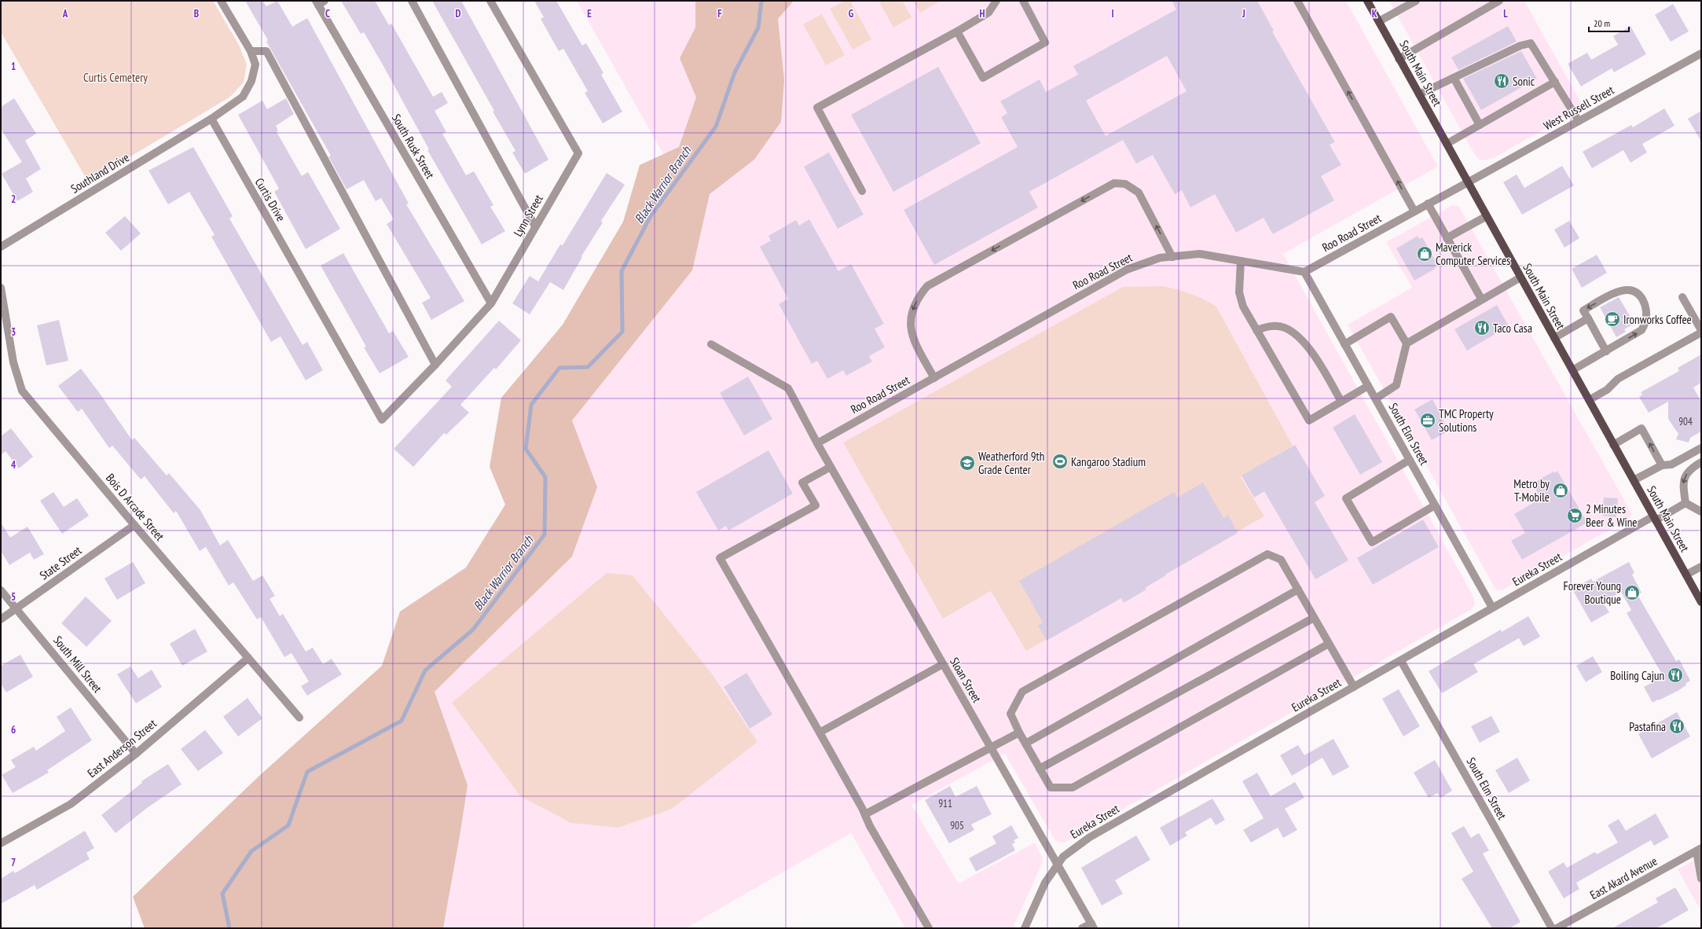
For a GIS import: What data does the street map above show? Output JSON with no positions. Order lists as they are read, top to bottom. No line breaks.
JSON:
{"streets":{"main road":["South Main Street"],"street":["West Russell Street","South Rusk Street","Southland Drive","Curtis Drive","Lynn Street","Roo Road Street","South Elm Street","Bois D Arcade Street","State Street","Eureka Street","South Mill Street","Sloan Street","East Anderson Street","East Akard Avenue"]},"crossings":[["South Main Street","West Russell Street"],["South Main Street","Roo Road Street"],["South Main Street","Eureka Street"],["West Russell Street","Roo Road Street"],["South Rusk Street","Lynn Street"],["Southland Drive","Curtis Drive"],["Curtis Drive","Lynn Street"],["Roo Road Street","South Elm Street"],["Roo Road Street","Sloan Street"],["South Elm Street","Eureka Street"],["Bois D Arcade Street","State Street"],["Bois D Arcade Street","East Anderson Street"],["State Street","South Mill Street"],["Eureka Street","Sloan Street"],["South Mill Street","East Anderson Street"]],"water":["Black Warrior Branch"],"parks":["Curtis Cemetery"],"places":{"restaurant":["Sonic","Taco Casa","Boiling Cajun","Pastafina"],"shop":["Maverick Computer Services","Metro by T-Mobile","Forever Young Boutique"],"cafe":["Ironworks Coffee"],"office":["TMC Property Solutions"],"sports":["Kangaroo Stadium"],"school or university":["Weatherford 9th Grade Center"],"supermarket":["2 Minutes Beer & Wine"]},"house_numbers":["904","911","905"],"scale_bar":"20 m","grid":{"columns":["A","B","C","D","E","F","G","H","I","J","K","L"],"rows":["1","2","3","4","5","6","7"]}}
